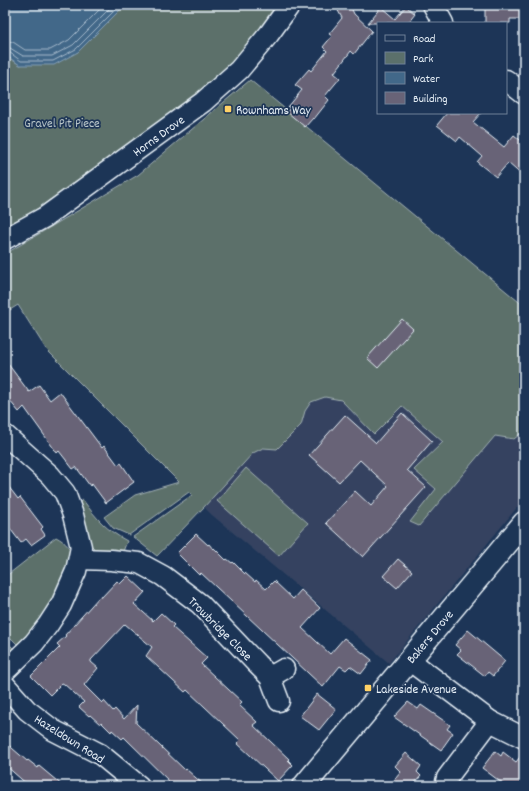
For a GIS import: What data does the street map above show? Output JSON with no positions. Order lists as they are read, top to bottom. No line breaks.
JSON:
{"streets":{"street":["Horns Drove","Trowbridge Close","Bakers Drove","Hazeldown Road"]},"parks":["Gravel Pit Piece"],"places":{"transit":["Rownhams Way","Lakeside Avenue"]},"legend":["Road","Park","Water","Building"]}
